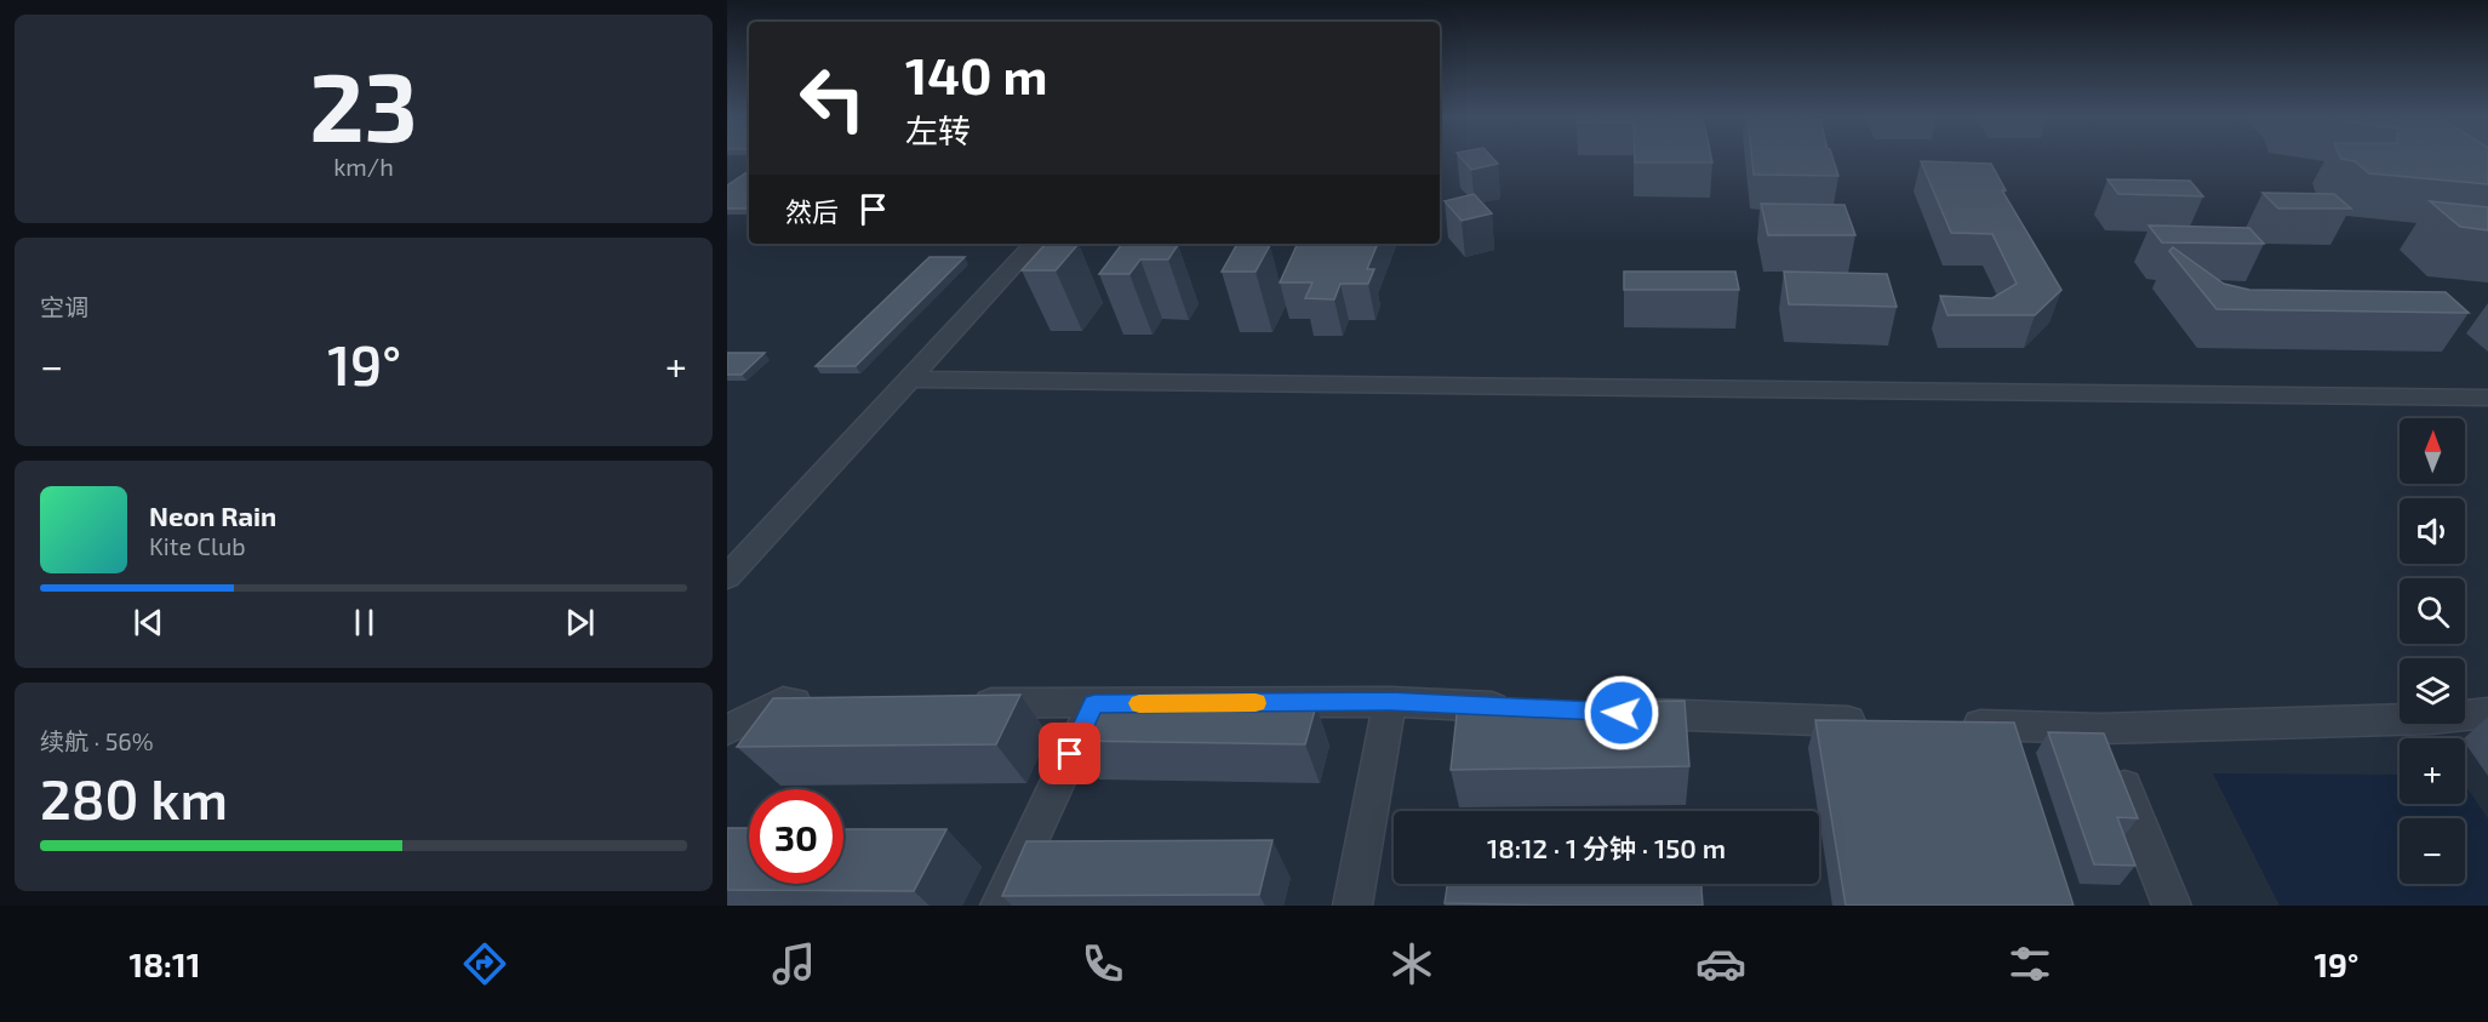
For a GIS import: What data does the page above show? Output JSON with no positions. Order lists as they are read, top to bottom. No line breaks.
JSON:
{"north":"top","page":{"tile":[["23","km/h"],"空调",["续航 · 56%","280 km"]],"turn":["140 m","左转"],"then":"然后","heat":["−","19°","+"],"map_buttons":["+","−"],"song":["Neon Rain","Kite Club"],"limit":"30","trip":"18:12 · 1 分钟 · 150 m","tabs":["18:11","19°"]}}
